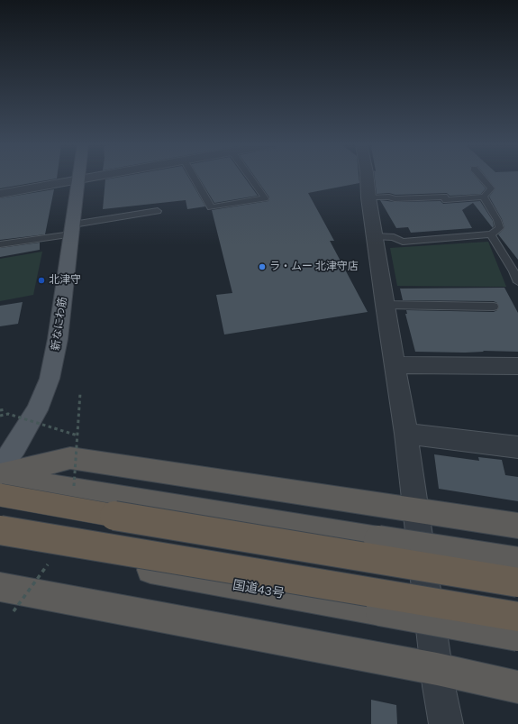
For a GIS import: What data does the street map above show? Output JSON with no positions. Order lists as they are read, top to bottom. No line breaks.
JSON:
{"streets":{"highway":["国道43号"],"main road":["新なにわ筋"]},"places":["ラ・ムー 北津守店","北津守"]}
